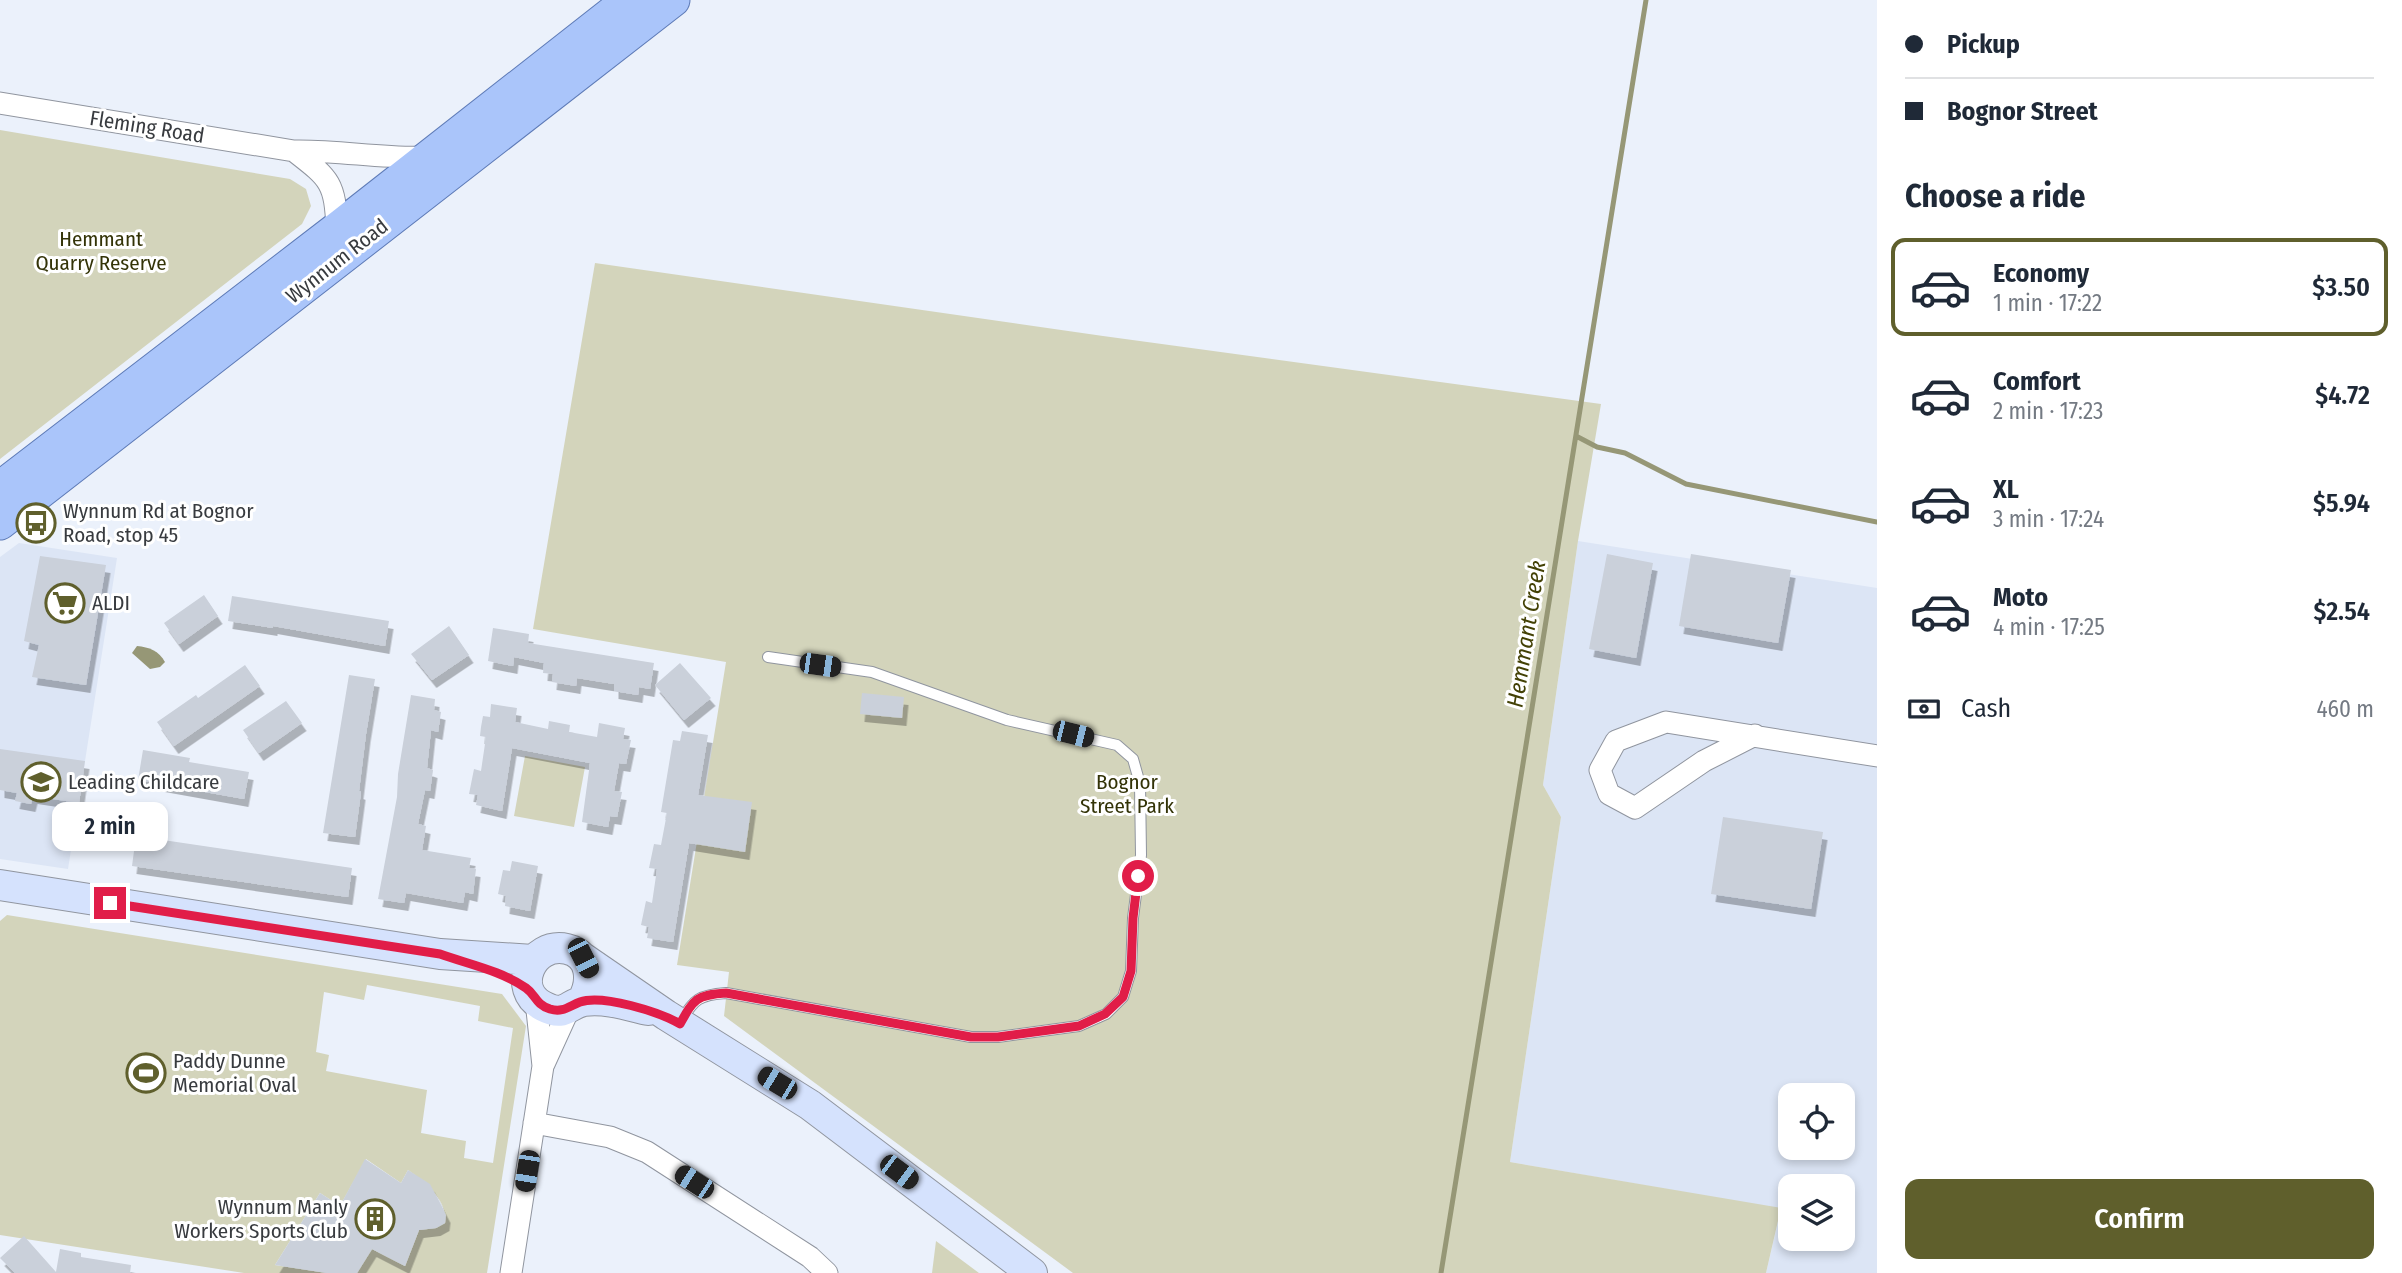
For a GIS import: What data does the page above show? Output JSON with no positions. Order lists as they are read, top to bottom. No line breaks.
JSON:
{"streets":{"main road":["Wynnum Road"],"street":["Fleming Road"]},"crossings":[["Fleming Road","Wynnum Road"]],"water":["Hemmant Creek"],"parks":["Hemmant Quarry Reserve","Bognor Street Park"],"places":{"bus stop":["Wynnum Rd at Bognor Road, stop 45"],"supermarket":["ALDI"],"school or university":["Leading Childcare"],"sports":["Paddy Dunne Memorial Oval"],"building":["Wynnum Manly Workers Sports Club"]},"page":{"banner":["Pickup","Bognor Street"],"heading":"Choose a ride","list":[{"name":"Economy","note":"1 min · 17:22","value":"$3.50"},{"name":"Comfort","note":"2 min · 17:23","value":"$4.72"},{"name":"XL","note":"3 min · 17:24","value":"$5.94"},{"name":"Moto","note":"4 min · 17:25","value":"$2.54"}],"pay":["Cash","460 m"],"bubble":"2 min","buttons":"Confirm"}}
